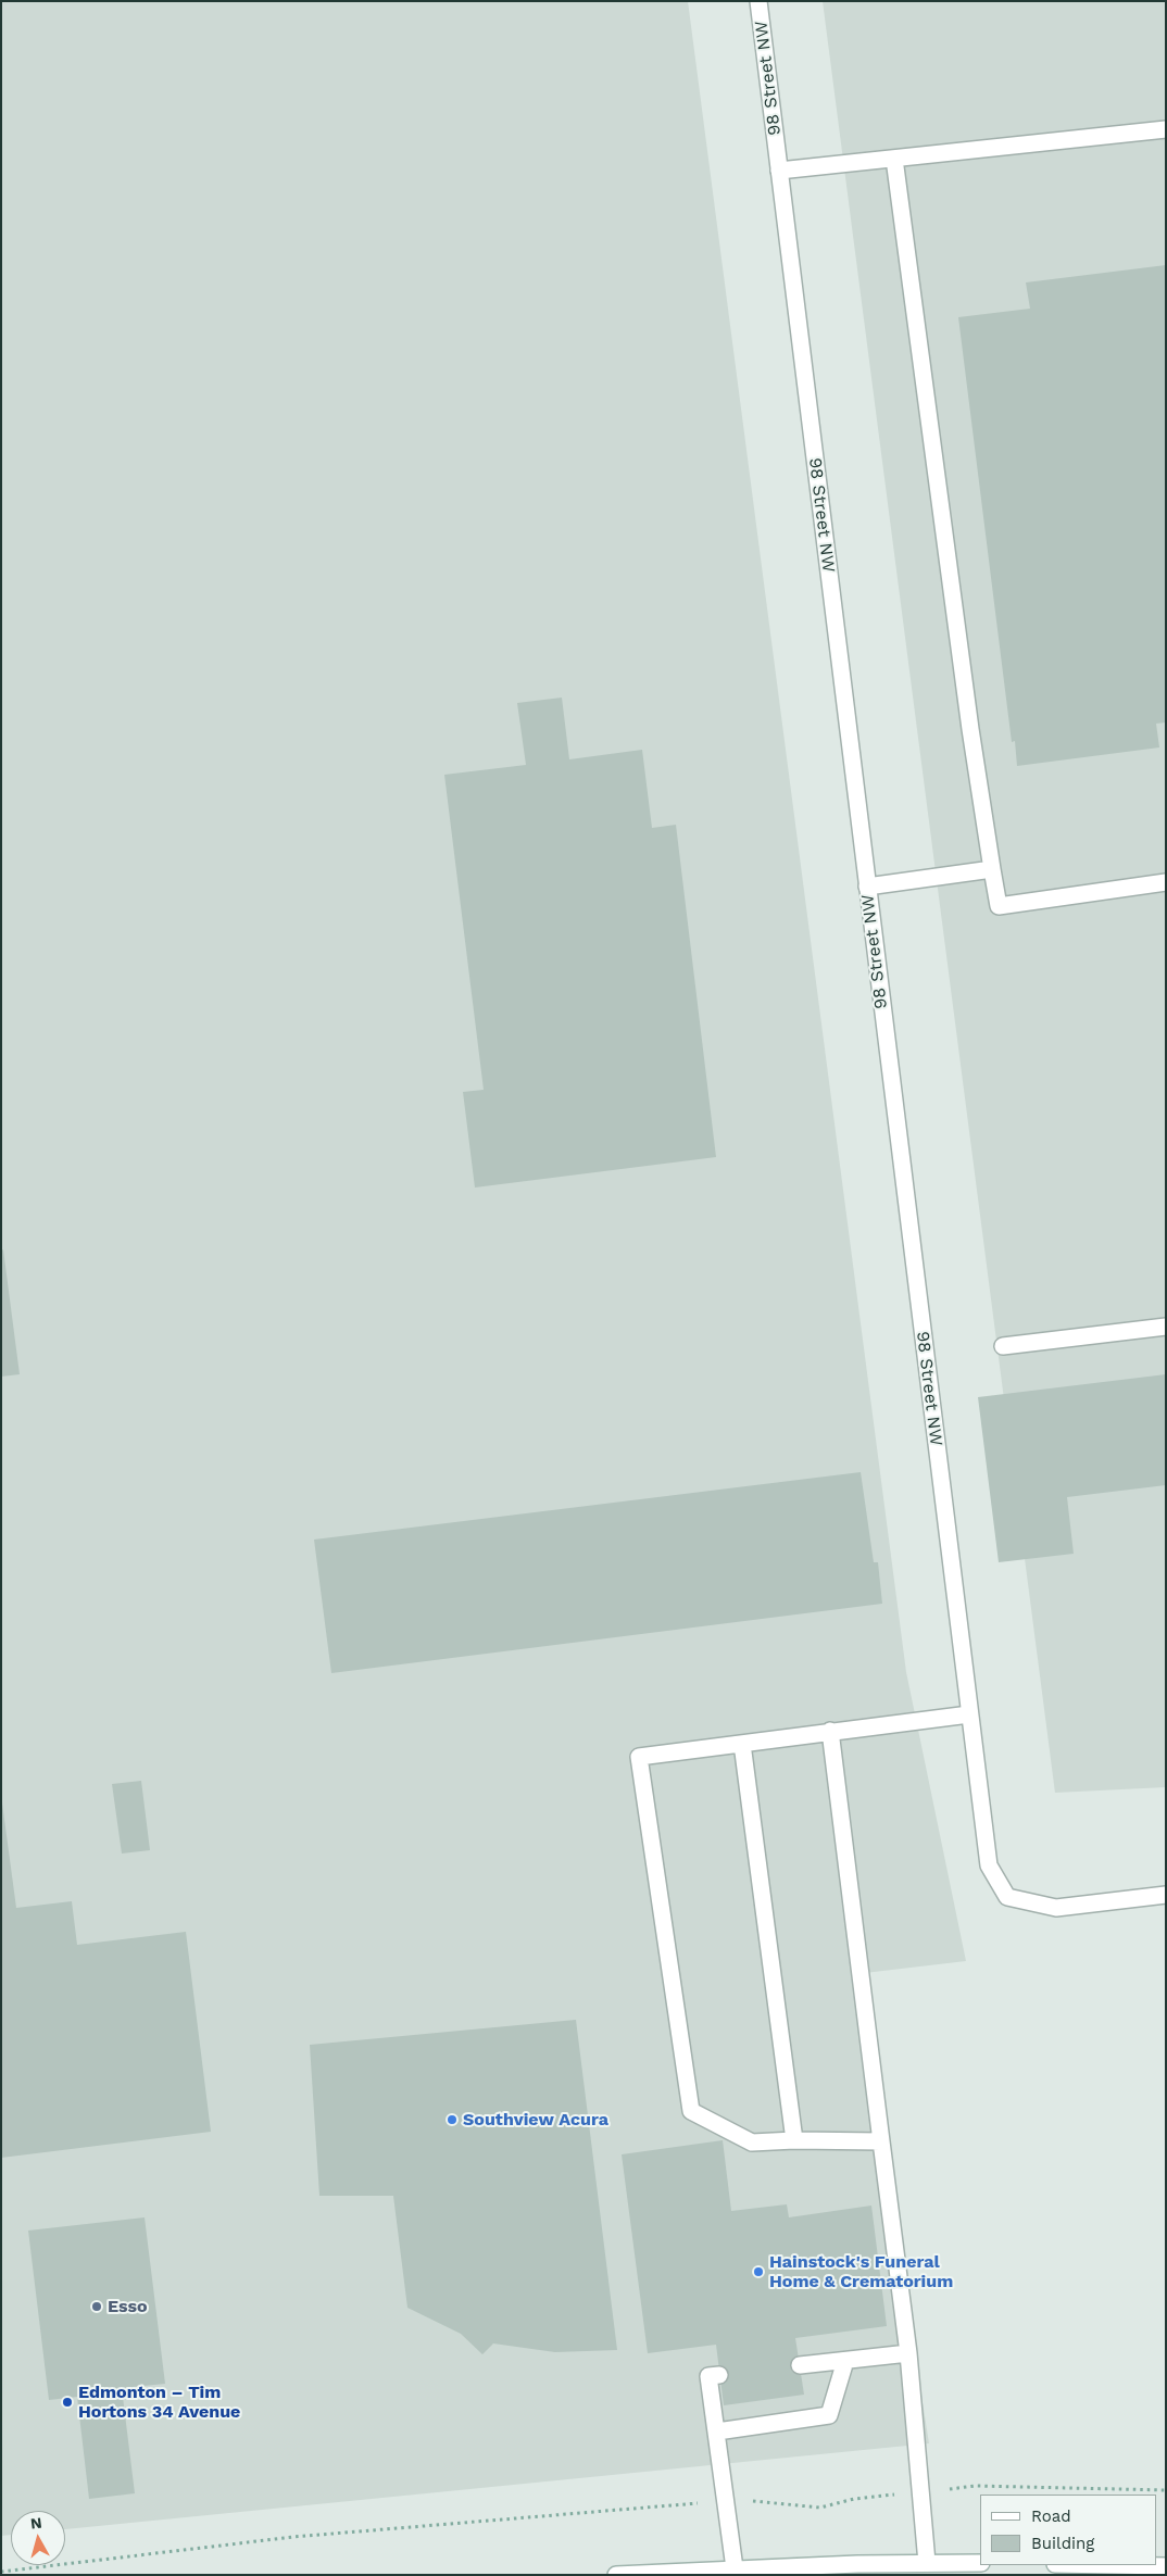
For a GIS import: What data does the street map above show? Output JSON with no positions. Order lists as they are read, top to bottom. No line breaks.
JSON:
{"streets":{"street":["98 Street NW"]},"places":["Southview Acura","Hainstock's Funeral Home & Crematorium","Esso","Edmonton – Tim Hortons 34 Avenue"],"legend":["Road","Building"],"north":"top"}
